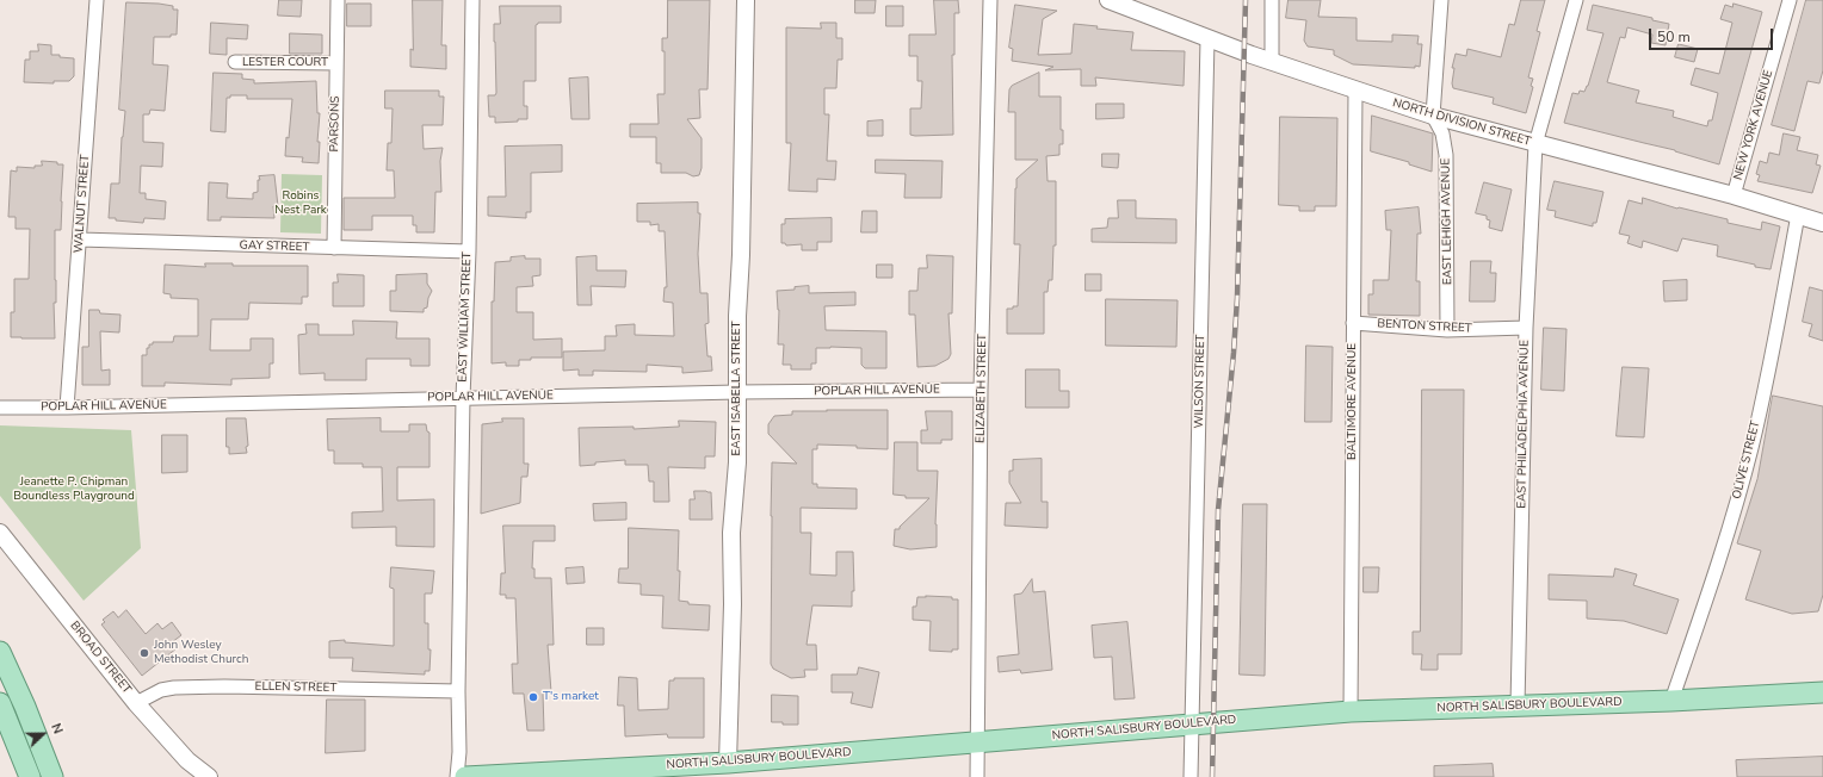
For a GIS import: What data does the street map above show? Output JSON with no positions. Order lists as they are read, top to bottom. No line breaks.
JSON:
{"streets":{"main road":["NORTH SALISBURY BOULEVARD"],"street":["LESTER COURT","NORTH DIVISION STREET","PARSONS","NEW YORK AVENUE","WALNUT STREET","EAST LEHIGH AVENUE","GAY STREET","EAST WILLIAM STREET","BENTON STREET","WILSON STREET","EAST ISABELLA STREET","ELIZABETH STREET","POPLAR HILL AVENUE","BALTIMORE AVENUE","EAST PHILADELPHIA AVENUE","OLIVE STREET","BROAD STREET","ELLEN STREET"]},"crossings":[["LESTER COURT","PARSONS"],["NORTH DIVISION STREET","NEW YORK AVENUE"],["NORTH DIVISION STREET","EAST LEHIGH AVENUE"],["NORTH DIVISION STREET","WILSON STREET"],["NORTH DIVISION STREET","BALTIMORE AVENUE"],["NORTH DIVISION STREET","EAST PHILADELPHIA AVENUE"],["NORTH DIVISION STREET","OLIVE STREET"],["PARSONS","GAY STREET"],["WALNUT STREET","GAY STREET"],["WALNUT STREET","POPLAR HILL AVENUE"],["EAST LEHIGH AVENUE","BENTON STREET"],["GAY STREET","EAST WILLIAM STREET"],["EAST WILLIAM STREET","POPLAR HILL AVENUE"],["EAST WILLIAM STREET","ELLEN STREET"],["BENTON STREET","BALTIMORE AVENUE"],["BENTON STREET","EAST PHILADELPHIA AVENUE"],["WILSON STREET","NORTH SALISBURY BOULEVARD"],["EAST ISABELLA STREET","POPLAR HILL AVENUE"],["EAST ISABELLA STREET","NORTH SALISBURY BOULEVARD"],["ELIZABETH STREET","POPLAR HILL AVENUE"],["ELIZABETH STREET","NORTH SALISBURY BOULEVARD"],["BALTIMORE AVENUE","NORTH SALISBURY BOULEVARD"],["EAST PHILADELPHIA AVENUE","NORTH SALISBURY BOULEVARD"],["OLIVE STREET","NORTH SALISBURY BOULEVARD"],["BROAD STREET","ELLEN STREET"]],"parks":["Robins Nest Park","Jeanette P. Chipman Boundless Playground"],"places":["John Wesley Methodist Church","T's market"],"scale_bar":"50 m","north":"right"}
